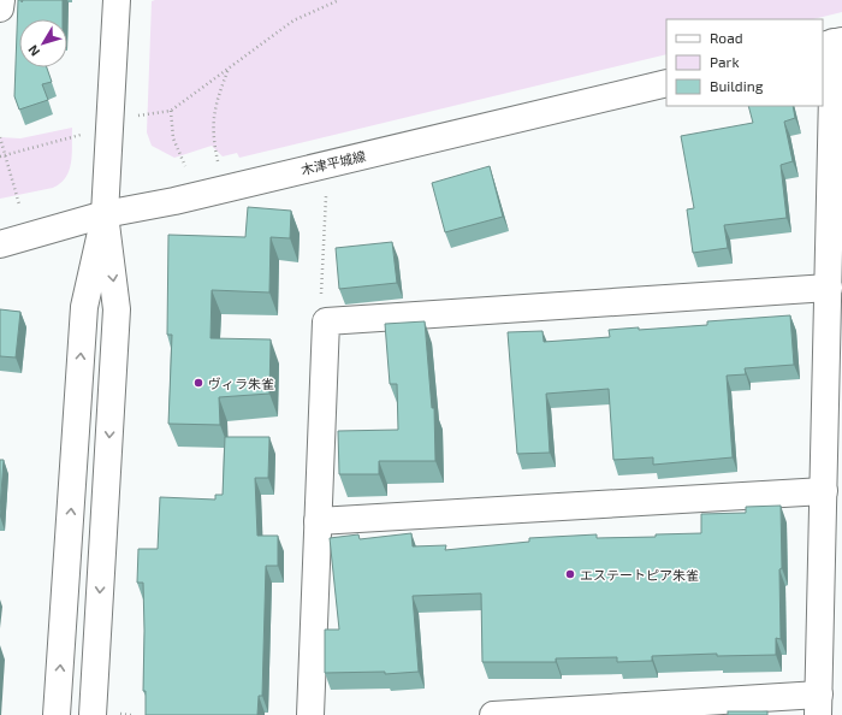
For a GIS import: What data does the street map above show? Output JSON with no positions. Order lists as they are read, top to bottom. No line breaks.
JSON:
{"streets":{"street":["木津平城線"]},"places":["ヴィラ朱雀","エステートピア朱雀"],"legend":["Road","Park","Building"],"north":"bottom left"}
